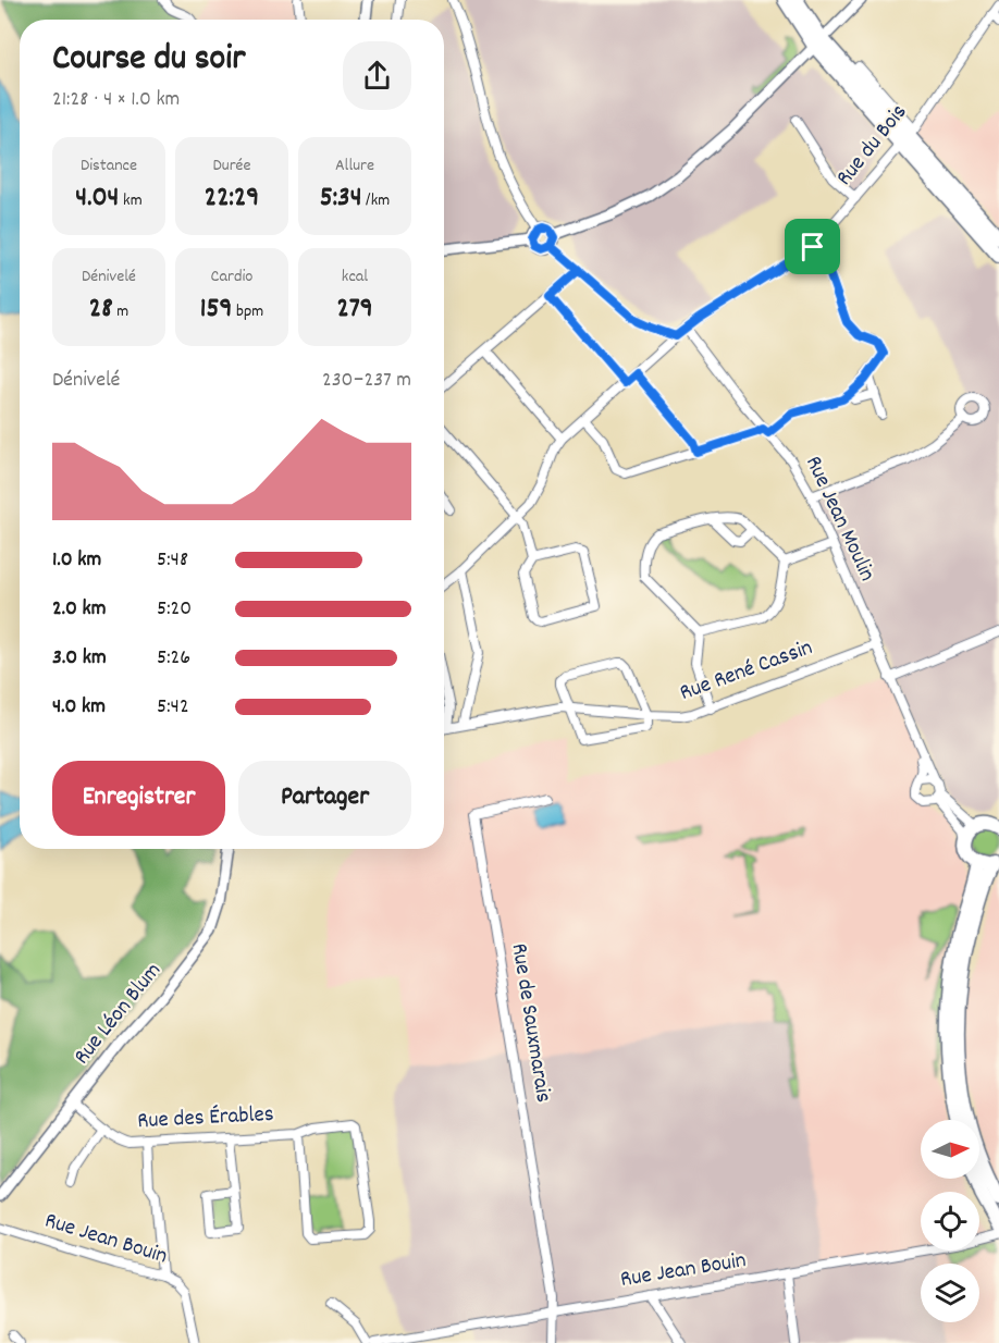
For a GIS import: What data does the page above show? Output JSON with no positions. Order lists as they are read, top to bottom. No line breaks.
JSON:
{"streets":{"street":["Rue du Bois","Rue Jean Moulin","Rue René Cassin","Rue Léon Blum","Rue de Sauxmarais","Rue des Érables","Rue Jean Bouin"]},"crossings":[["Rue du Bois","Rue Jean Moulin"],["Rue Jean Moulin","Rue René Cassin"],["Rue Léon Blum","Rue des Érables"],["Rue de Sauxmarais","Rue Jean Bouin"]],"north":"right","page":{"heading":["Course du soir","21:28 · 4 × 1.0 km"],"stats":[["Distance","4.04 km"],["Durée","22:29"],["Allure","5:34 /km"],["Dénivelé","28 m"],["Cardio","159 bpm"],["kcal","279"]],"chart":["Dénivelé","230–237 m"],"list":[{"name":"1.0 km","note":"5:48"},{"name":"2.0 km","note":"5:20"},{"name":"3.0 km","note":"5:26"},{"name":"4.0 km","note":"5:42"}],"buttons":["Enregistrer","Partager"]}}
